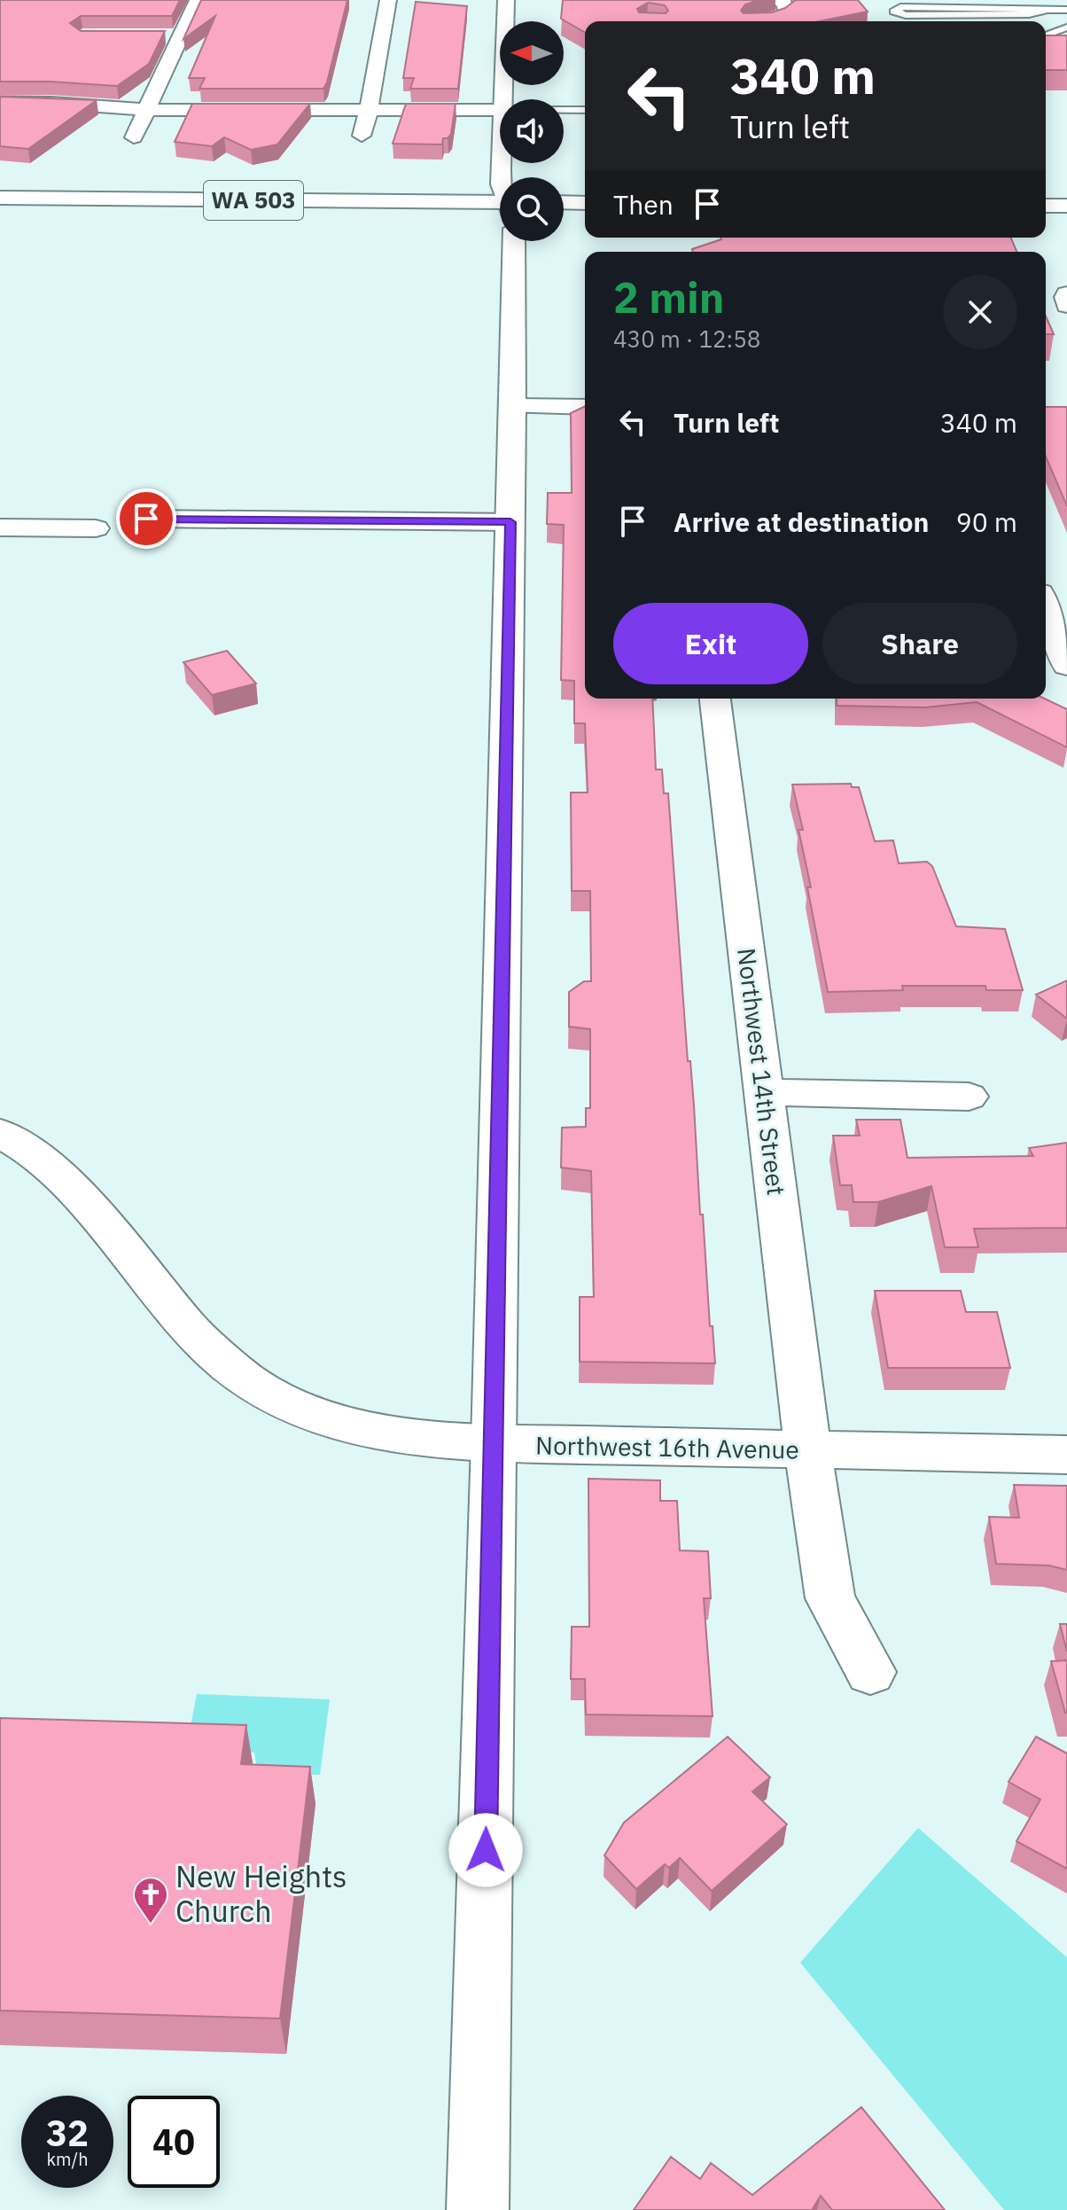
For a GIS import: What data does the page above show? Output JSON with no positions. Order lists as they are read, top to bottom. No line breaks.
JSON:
{"streets":{"street":["WA 503","Northwest 14th Street","Northwest 16th Avenue"]},"crossings":[["Northwest 14th Street","Northwest 16th Avenue"]],"places":{"church":["New Heights Church"]},"north":"left","page":{"turn":["340 m","Turn left"],"then":"Then","heading":["2 min","430 m · 12:58"],"list":[{"name":"Turn left","value":"340 m"},{"name":"Arrive at destination","value":"90 m"}],"buttons":["Exit","Share"],"speed":"32 km/h","limit":"40"}}
